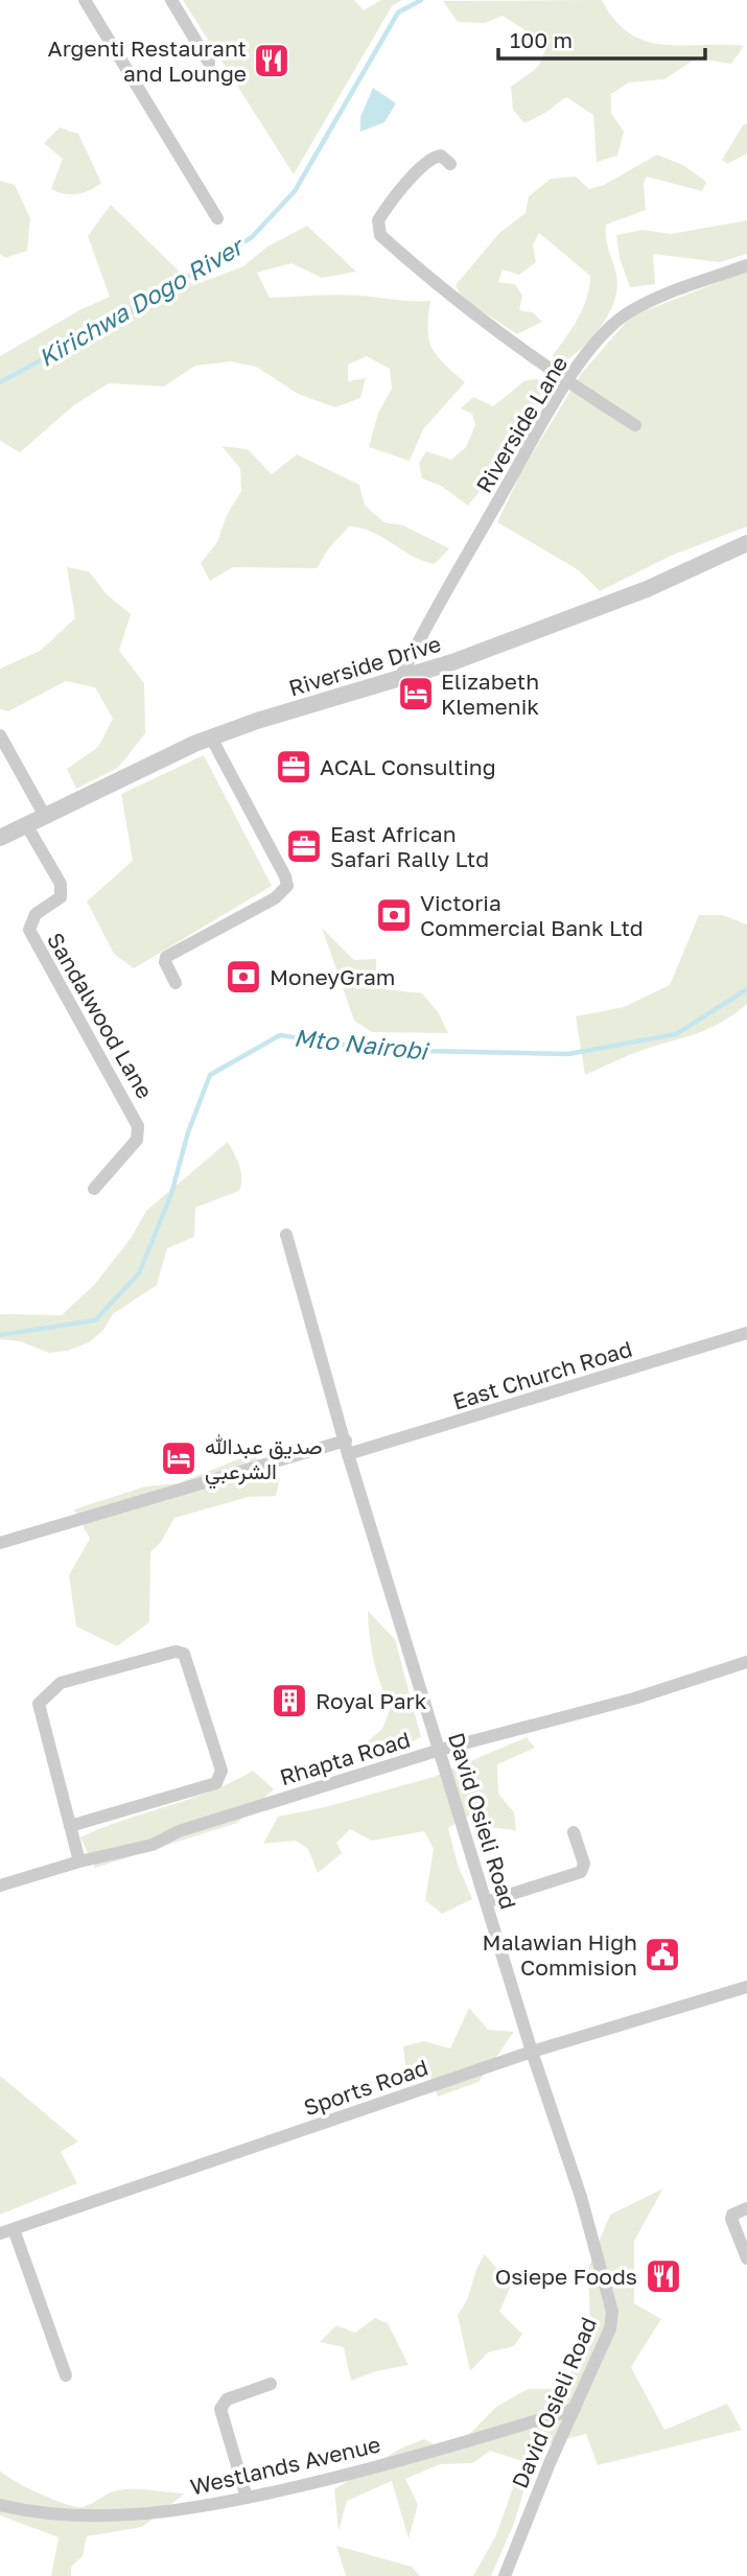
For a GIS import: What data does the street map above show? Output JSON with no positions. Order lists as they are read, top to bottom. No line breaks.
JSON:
{"streets":{"street":["Riverside Lane","Riverside Drive","Sandalwood Lane","East Church Road","Rhapta Road","David Osieli Road","Sports Road","Westlands Avenue"]},"crossings":[["Riverside Lane","Riverside Drive"],["Riverside Drive","Sandalwood Lane"],["East Church Road","David Osieli Road"],["Rhapta Road","David Osieli Road"],["David Osieli Road","Sports Road"],["David Osieli Road","Westlands Avenue"]],"water":["Kirichwa Dogo River","Mto Nairobi"],"places":{"restaurant":["Argenti Restaurant and Lounge","Osiepe Foods"],"hotel":["Elizabeth Klemenik","صديق عبدالله الشرعبي"],"office":["ACAL Consulting","East African Safari Rally Ltd"],"bank":["Victoria Commercial Bank Ltd","MoneyGram"],"building":["Royal Park"],"public building":["Malawian High Commision"]},"scale_bar":"100 m"}
